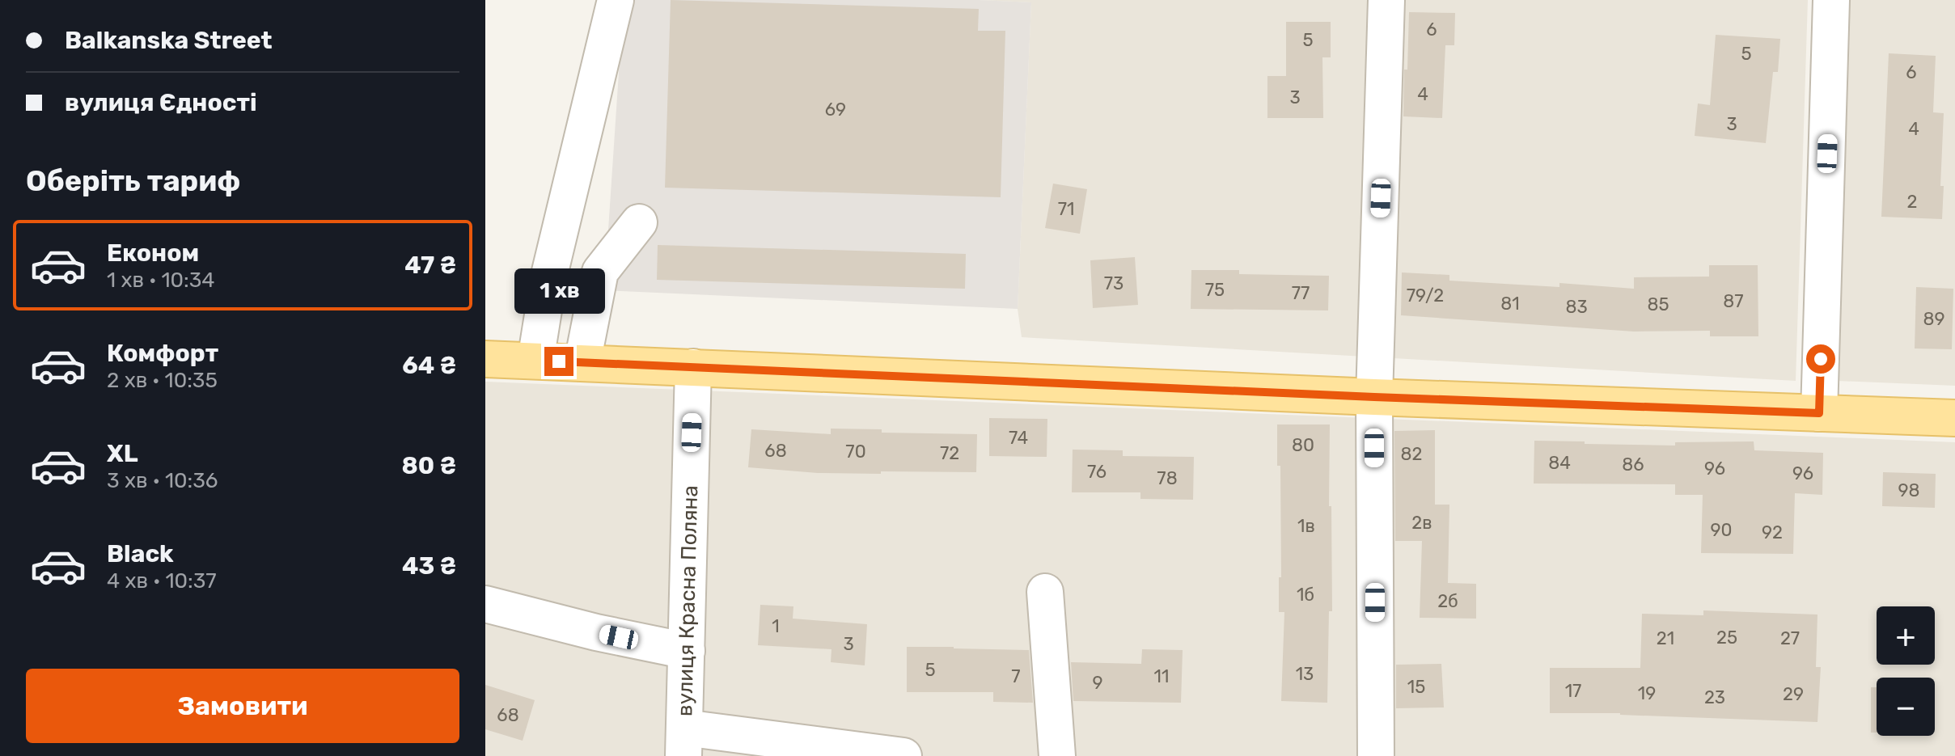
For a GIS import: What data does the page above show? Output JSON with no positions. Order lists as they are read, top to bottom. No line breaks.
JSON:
{"streets":{"street":["вулиця Красна Поляна"]},"house_numbers":["6","5","5","6","4","3","69","3","4","2","71","73","75","77","79/2","87","81","85","83","89","74","80","68","70","72","82","84","86","96","76","96","78","98","2в","1в","90","92","1б","2б","1","25","21","27","3","5","13","7","11","9","15","17","19","29","23","68"],"page":{"banner":["Balkanska Street","вулиця Єдності"],"heading":"Оберіть тариф","list":[{"name":"Економ","note":"1 хв · 10:34","value":"47 ₴"},{"name":"Комфорт","note":"2 хв · 10:35","value":"64 ₴"},{"name":"XL","note":"3 хв · 10:36","value":"80 ₴"},{"name":"Black","note":"4 хв · 10:37","value":"43 ₴"}],"bubble":"1 хв","map_buttons":["+","−"],"buttons":"Замовити"}}
